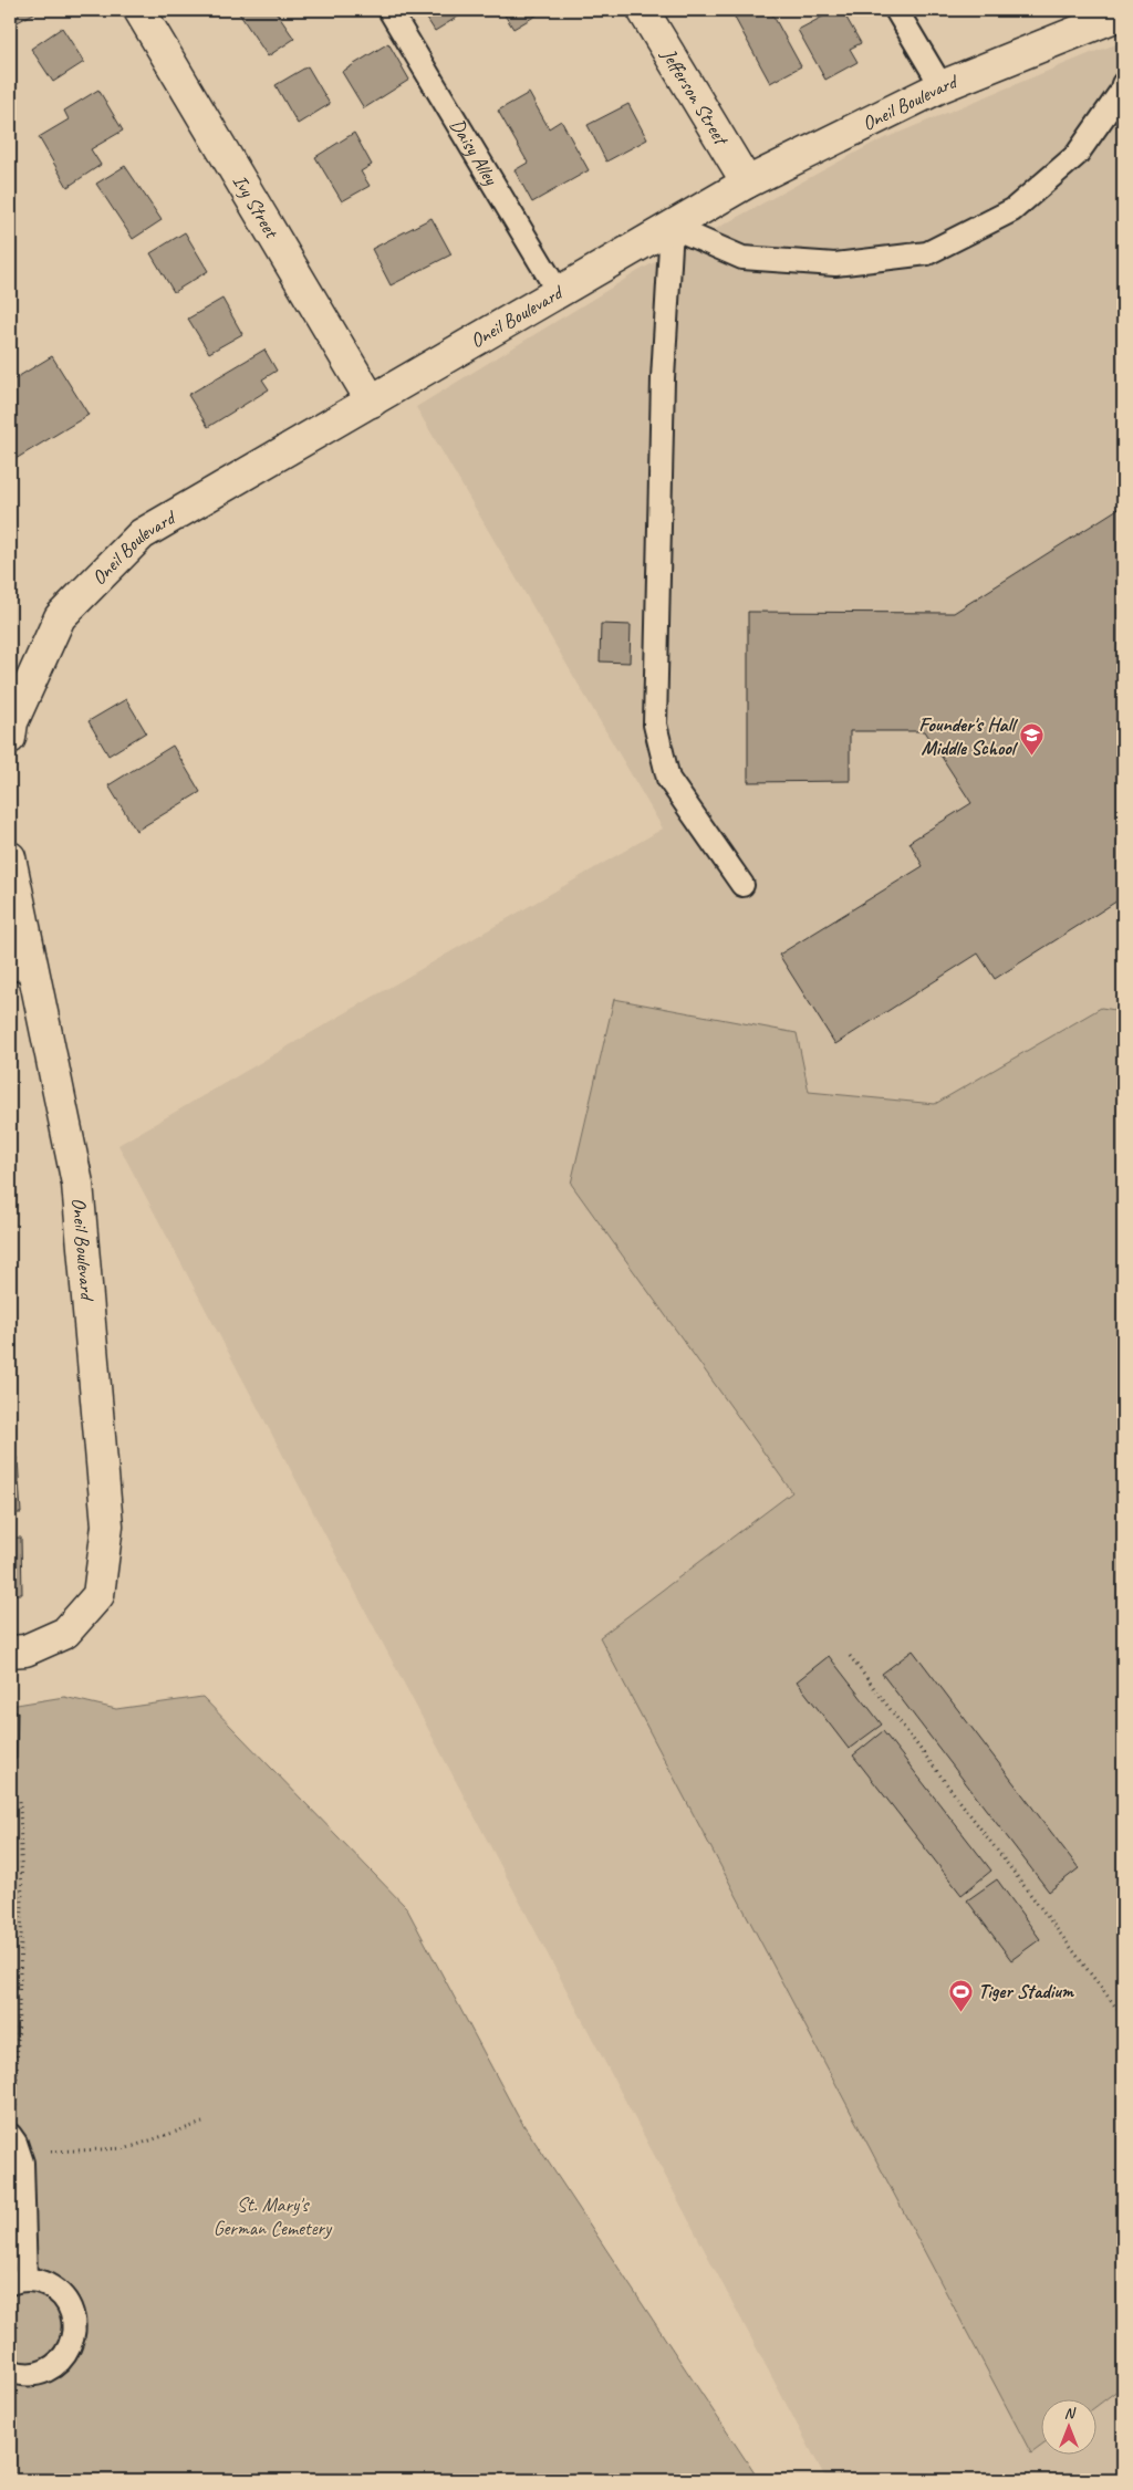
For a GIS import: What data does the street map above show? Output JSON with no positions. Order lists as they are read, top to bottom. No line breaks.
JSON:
{"streets":{"street":["Jefferson Street","Oneil Boulevard","Ivy Street"],"lane":["Daisy Alley"]},"crossings":[["Jefferson Street","Oneil Boulevard"],["Oneil Boulevard","Daisy Alley"],["Oneil Boulevard","Ivy Street"]],"parks":["St. Mary's German Cemetery"],"places":{"school or university":["Founder's Hall Middle School"],"sports":["Tiger Stadium"]},"north":"top"}
